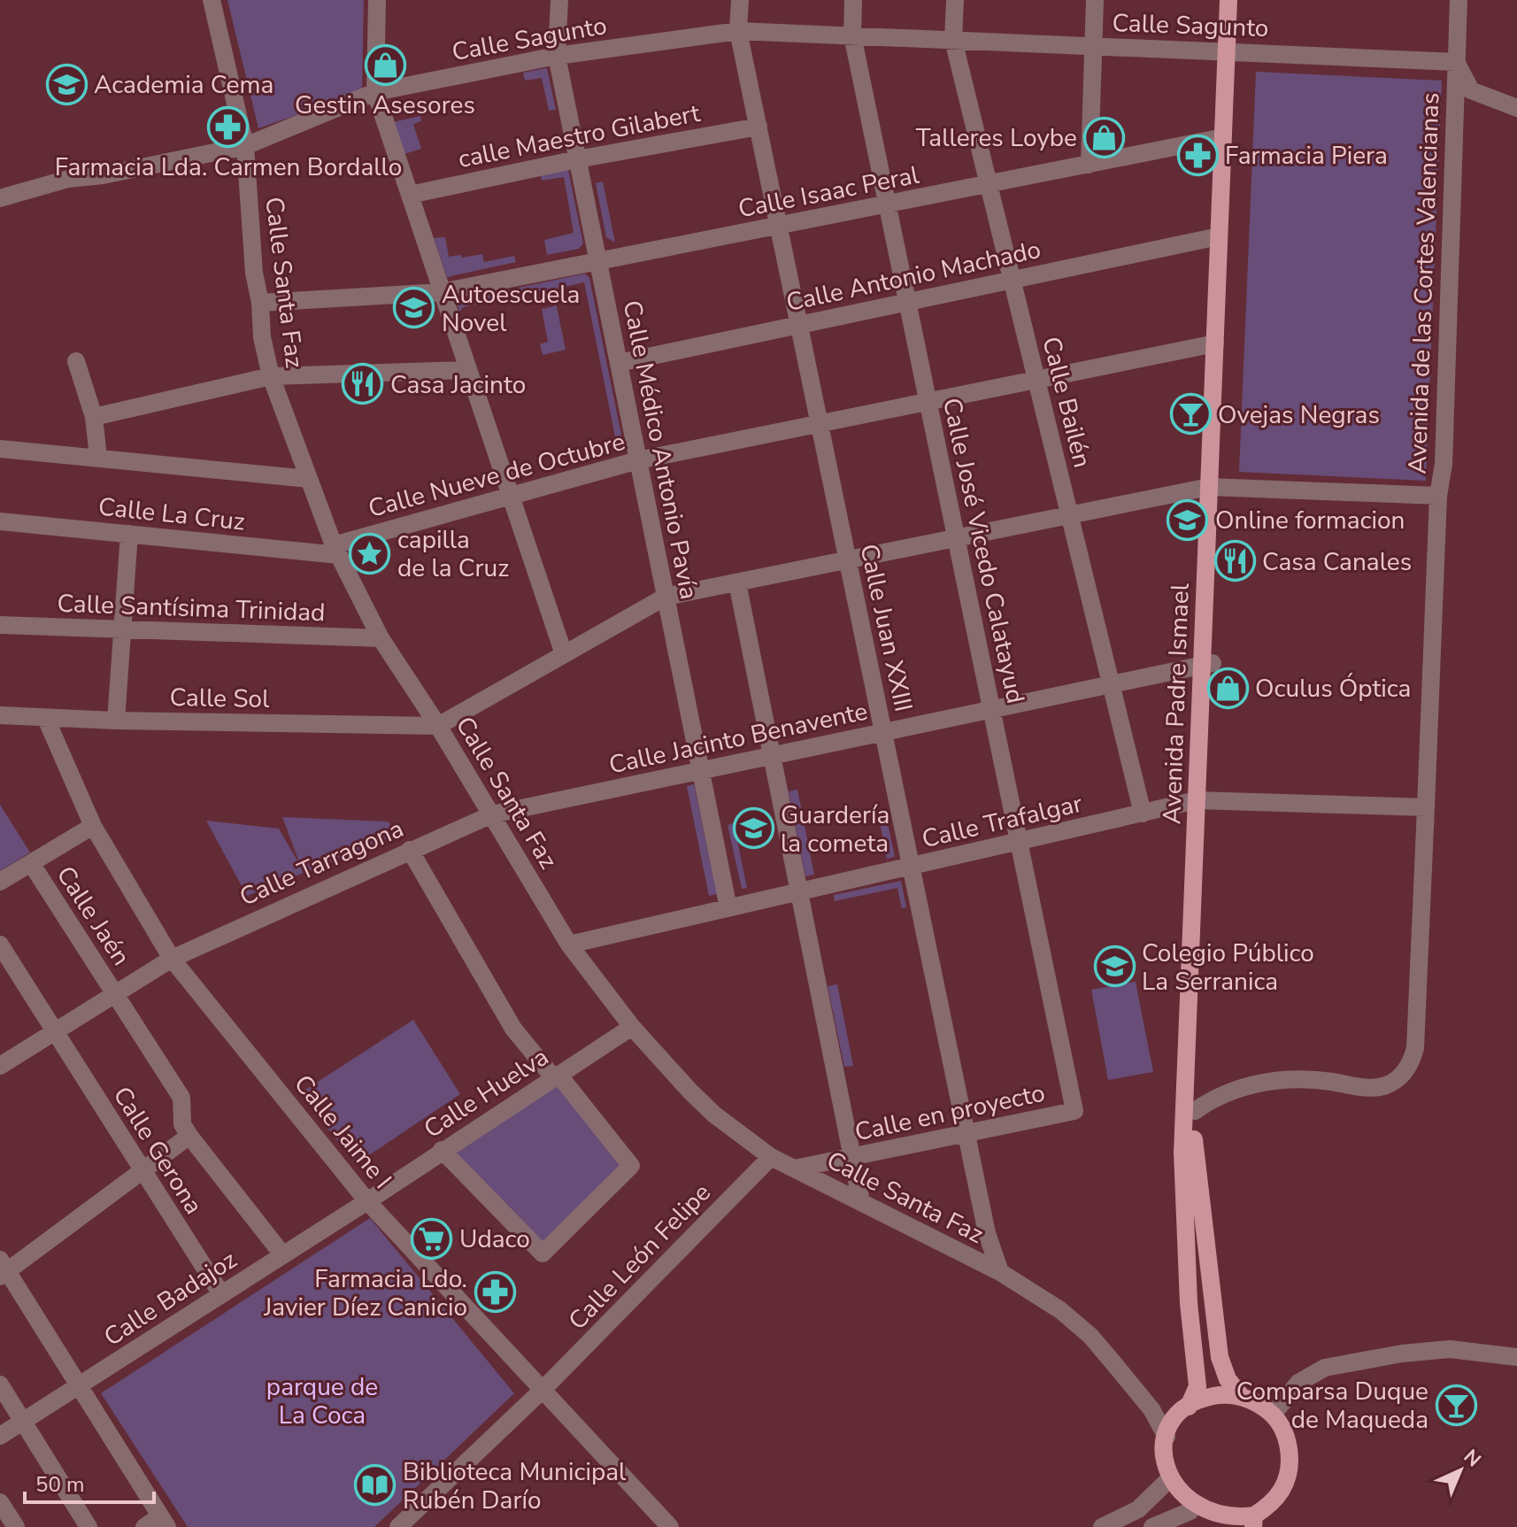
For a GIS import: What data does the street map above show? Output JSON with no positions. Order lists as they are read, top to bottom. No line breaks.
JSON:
{"streets":{"main road":["Avenida Padre Ismael"],"street":["Calle Sagunto","calle Maestro Gilabert","Calle Isaac Peral","Calle Antonio Machado","Calle Santa Faz","Avenida de las Cortes Valencianas","Calle Bailén","Calle Médico Antonio Pavía","Calle Nueve de Octubre","Calle La Cruz","Calle José Vicedo Calatayud","Calle Santísima Trinidad","Calle Juan XXIII","Calle Sol","Calle Jacinto Benavente","Calle Trafalgar","Calle Tarragona","Calle Jaén","Calle Huelva","Calle en proyecto","Calle Jaime I","Calle Gerona","Calle León Felipe","Calle Badajoz"]},"crossings":[["Calle Sagunto","Calle Santa Faz"],["Calle Sagunto","Avenida de las Cortes Valencianas"],["Calle Sagunto","Calle Bailén"],["Calle Sagunto","Calle Médico Antonio Pavía"],["Calle Sagunto","Calle José Vicedo Calatayud"],["Calle Sagunto","Calle Juan XXIII"],["Calle Sagunto","Avenida Padre Ismael"],["calle Maestro Gilabert","Calle Médico Antonio Pavía"],["calle Maestro Gilabert","Calle Juan XXIII"],["Calle Isaac Peral","Calle Santa Faz"],["Calle Isaac Peral","Calle Bailén"],["Calle Isaac Peral","Calle Médico Antonio Pavía"],["Calle Isaac Peral","Calle José Vicedo Calatayud"],["Calle Isaac Peral","Calle Juan XXIII"],["Calle Isaac Peral","Avenida Padre Ismael"],["Calle Antonio Machado","Calle Bailén"],["Calle Antonio Machado","Calle Médico Antonio Pavía"],["Calle Antonio Machado","Calle José Vicedo Calatayud"],["Calle Antonio Machado","Calle Juan XXIII"],["Calle Antonio Machado","Avenida Padre Ismael"],["Calle Santa Faz","Calle Nueve de Octubre"],["Calle Santa Faz","Calle La Cruz"],["Calle Santa Faz","Calle Santísima Trinidad"],["Calle Santa Faz","Calle Juan XXIII"],["Calle Santa Faz","Calle Sol"],["Calle Santa Faz","Avenida Padre Ismael"],["Calle Santa Faz","Calle Jacinto Benavente"],["Calle Santa Faz","Calle Trafalgar"],["Calle Santa Faz","Calle Tarragona"],["Calle Santa Faz","Calle Huelva"],["Calle Santa Faz","Calle en proyecto"],["Calle Santa Faz","Calle León Felipe"],["Avenida de las Cortes Valencianas","Avenida Padre Ismael"],["Calle Bailén","Calle Nueve de Octubre"],["Calle Bailén","Calle Jacinto Benavente"],["Calle Bailén","Calle Trafalgar"],["Calle Médico Antonio Pavía","Calle Nueve de Octubre"],["Calle Médico Antonio Pavía","Calle Jacinto Benavente"],["Calle Médico Antonio Pavía","Calle Trafalgar"],["Calle Nueve de Octubre","Calle La Cruz"],["Calle Nueve de Octubre","Calle José Vicedo Calatayud"],["Calle Nueve de Octubre","Calle Juan XXIII"],["Calle Nueve de Octubre","Avenida Padre Ismael"],["Calle José Vicedo Calatayud","Calle Jacinto Benavente"],["Calle José Vicedo Calatayud","Calle Trafalgar"],["Calle José Vicedo Calatayud","Calle en proyecto"],["Calle Juan XXIII","Calle Jacinto Benavente"],["Calle Juan XXIII","Calle Trafalgar"],["Calle Juan XXIII","Calle en proyecto"],["Calle Sol","Calle Jaime I"],["Avenida Padre Ismael","Calle Jacinto Benavente"],["Avenida Padre Ismael","Calle Trafalgar"],["Calle Jacinto Benavente","Calle Tarragona"],["Calle Tarragona","Calle Jaén"],["Calle Tarragona","Calle Jaime I"],["Calle Tarragona","Calle Gerona"],["Calle Huelva","Calle Jaime I"],["Calle Huelva","Calle Badajoz"],["Calle Jaime I","Calle León Felipe"],["Calle Jaime I","Calle Badajoz"],["Calle Gerona","Calle Badajoz"]],"parks":["parque de La Coca"],"places":{"shop":["Gestin Asesores","Talleres Loybe","Oculus Óptica"],"school or university":["Academia Cema","Autoescuela Novel","Online formacion","Guardería la cometa","Colegio Público La Serranica"],"pharmacy":["Farmacia Lda. Carmen Bordallo","Farmacia Piera","Farmacia Ldo. Javier Díez Canicio"],"restaurant":["Casa Jacinto","Casa Canales"],"bar":["Ovejas Negras","Comparsa Duque de Maqueda"],"place":["capilla de la Cruz"],"supermarket":["Udaco"],"library":["Biblioteca Municipal Rubén Darío"]},"scale_bar":"50 m","north":"top right"}
